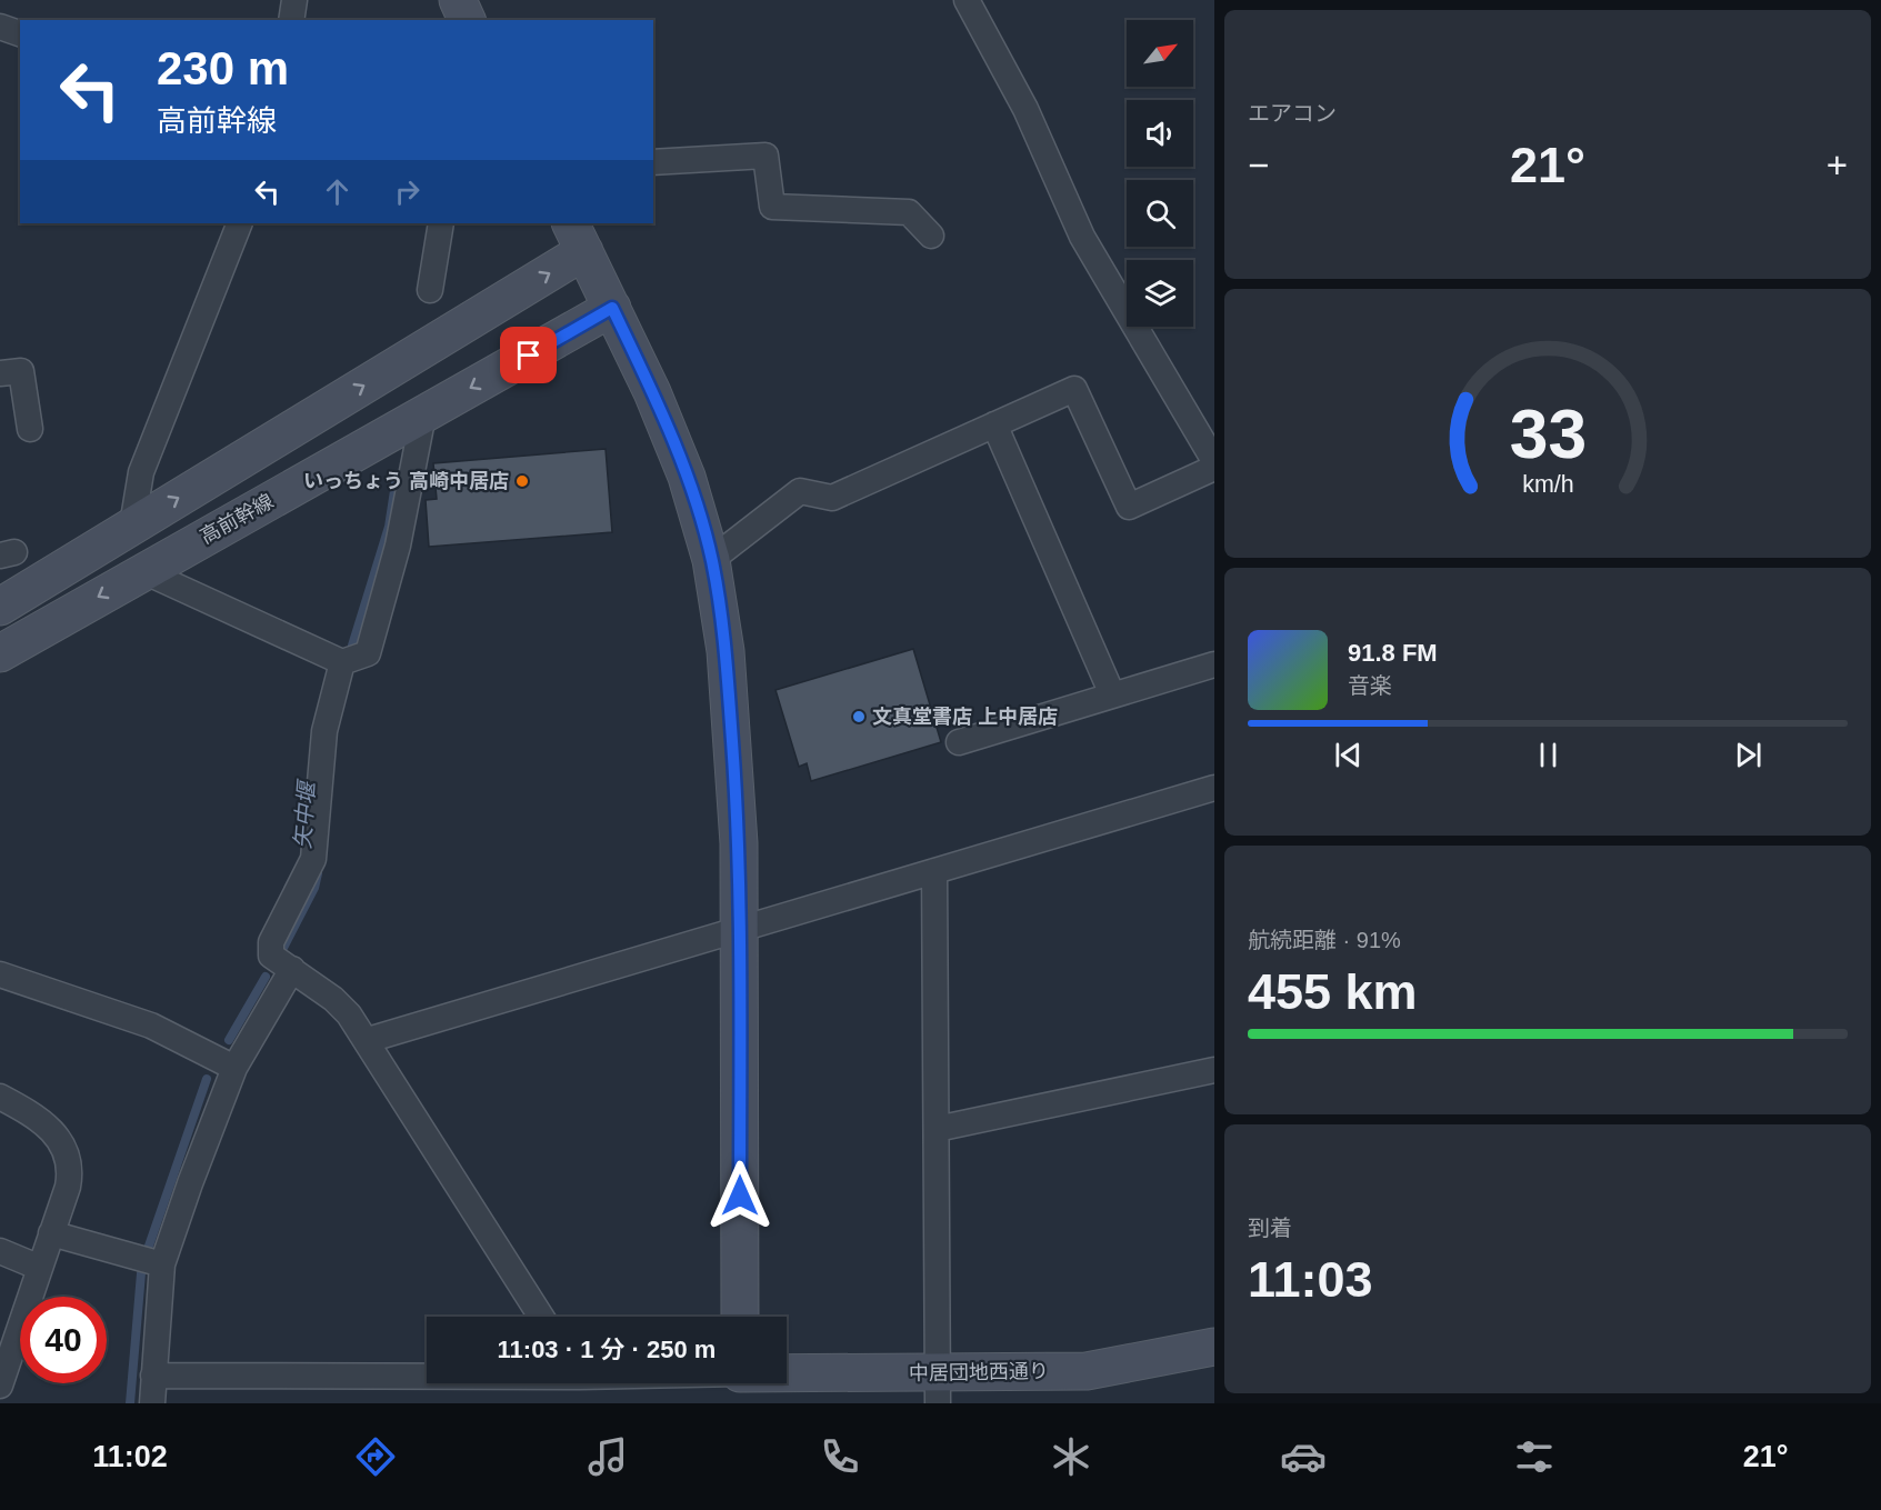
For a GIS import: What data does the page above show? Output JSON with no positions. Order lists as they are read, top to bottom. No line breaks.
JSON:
{"streets":{"street":["高前幹線","中居団地西通り"]},"water":["矢中堰"],"places":["いっちょう 高崎中居店","文真堂書店 上中居店"],"north":"top right","page":{"tile":["エアコン",["航続距離 · 91%","455 km"],["到着","11:03"]],"turn":["230 m","高前幹線"],"heat":["−","21°","+"],"song":["91.8 FM","音楽"],"limit":"40","trip":"11:03 · 1 分 · 250 m","tabs":["11:02","21°"],"gauge":["33","km/h"]}}
